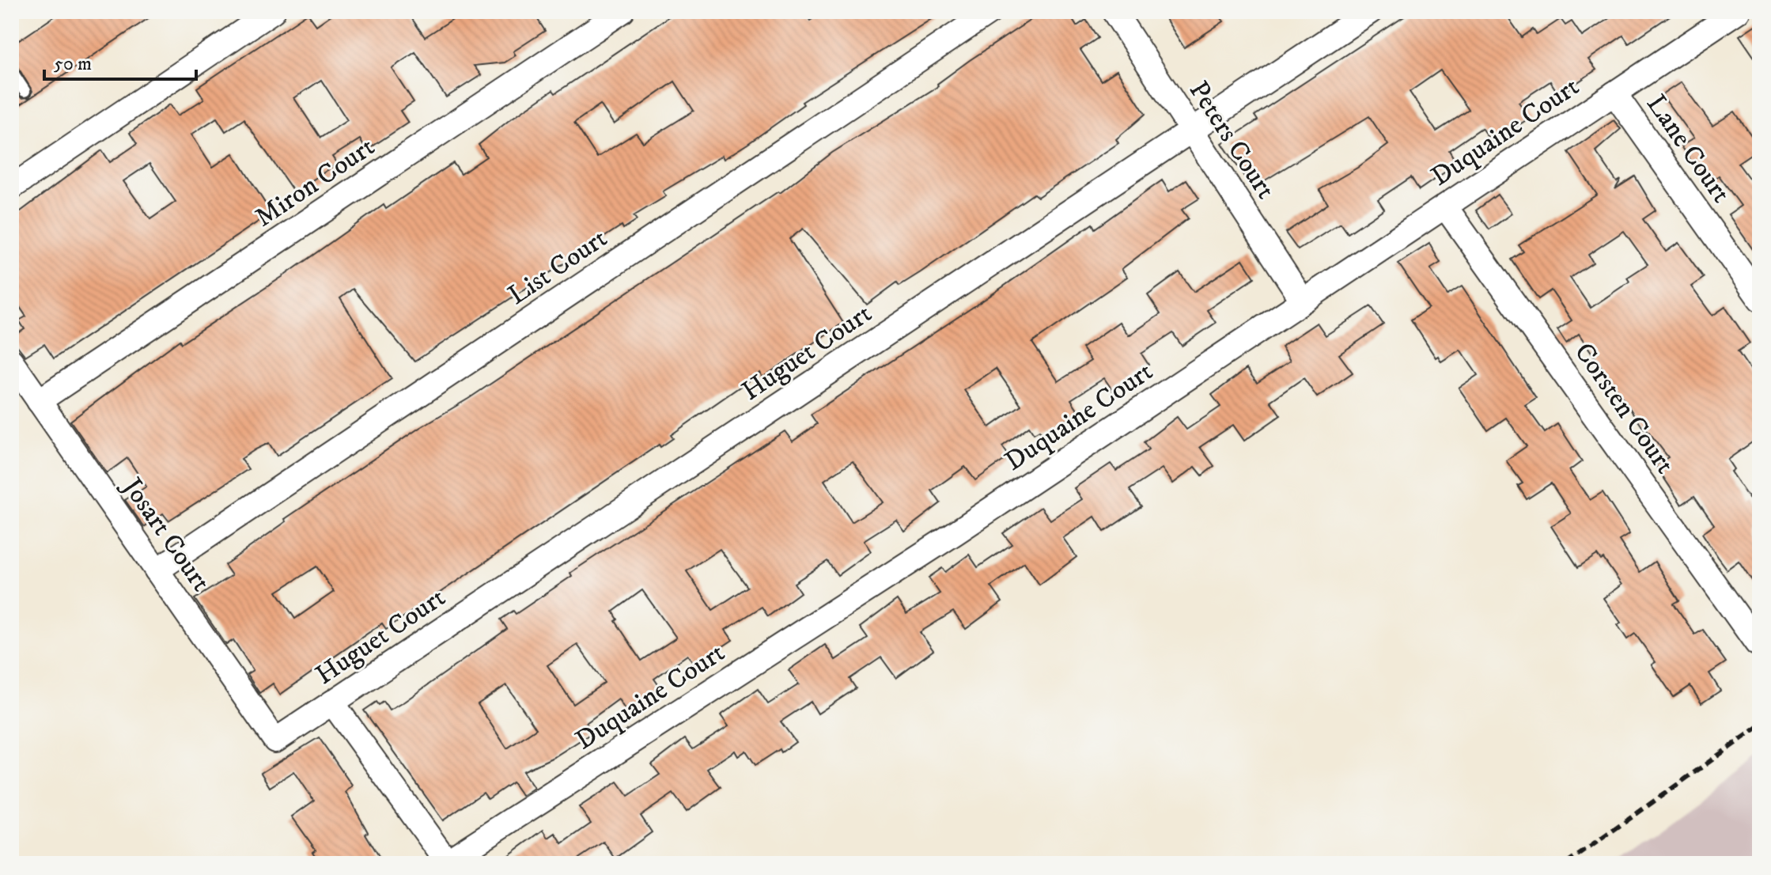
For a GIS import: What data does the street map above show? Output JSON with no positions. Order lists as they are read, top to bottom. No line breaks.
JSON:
{"streets":{"street":["Duquaine Court","Peters Court","Lane Court","Miron Court","List Court","Huguet Court","Corsten Court","Josart Court"]},"crossings":[["Duquaine Court","Peters Court"],["Duquaine Court","Lane Court"],["Duquaine Court","Huguet Court"],["Duquaine Court","Corsten Court"],["Peters Court","Huguet Court"],["Miron Court","Josart Court"],["List Court","Josart Court"],["Huguet Court","Josart Court"]],"scale_bar":"50 m"}
